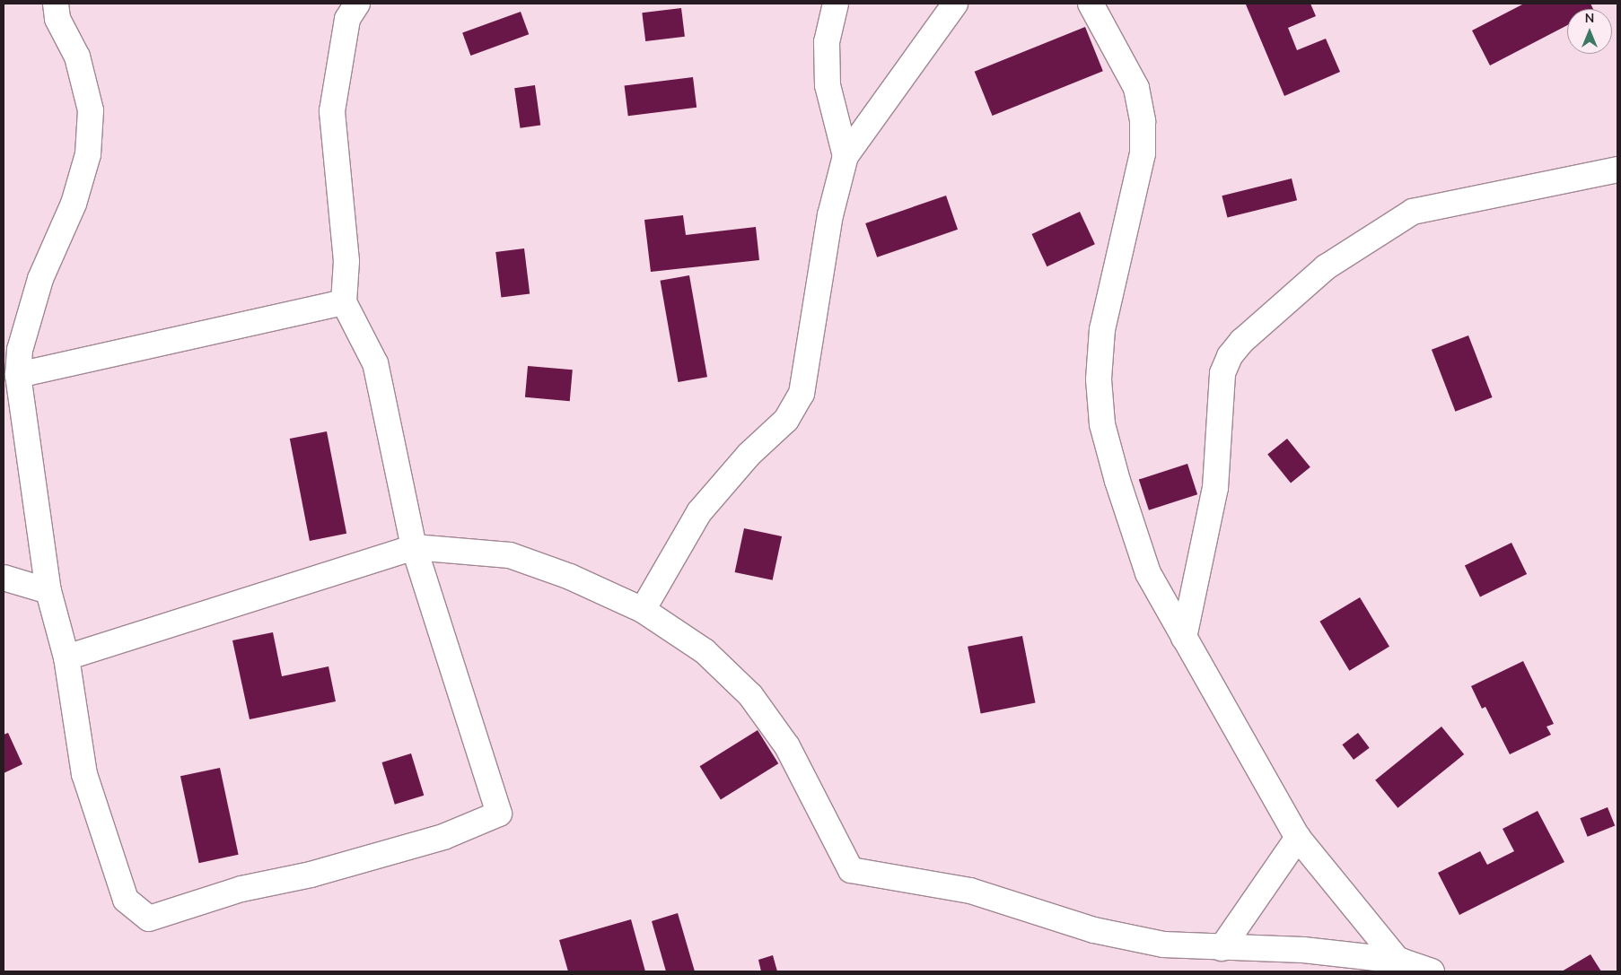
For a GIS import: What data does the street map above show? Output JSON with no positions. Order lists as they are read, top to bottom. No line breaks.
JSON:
{"north":"top"}
